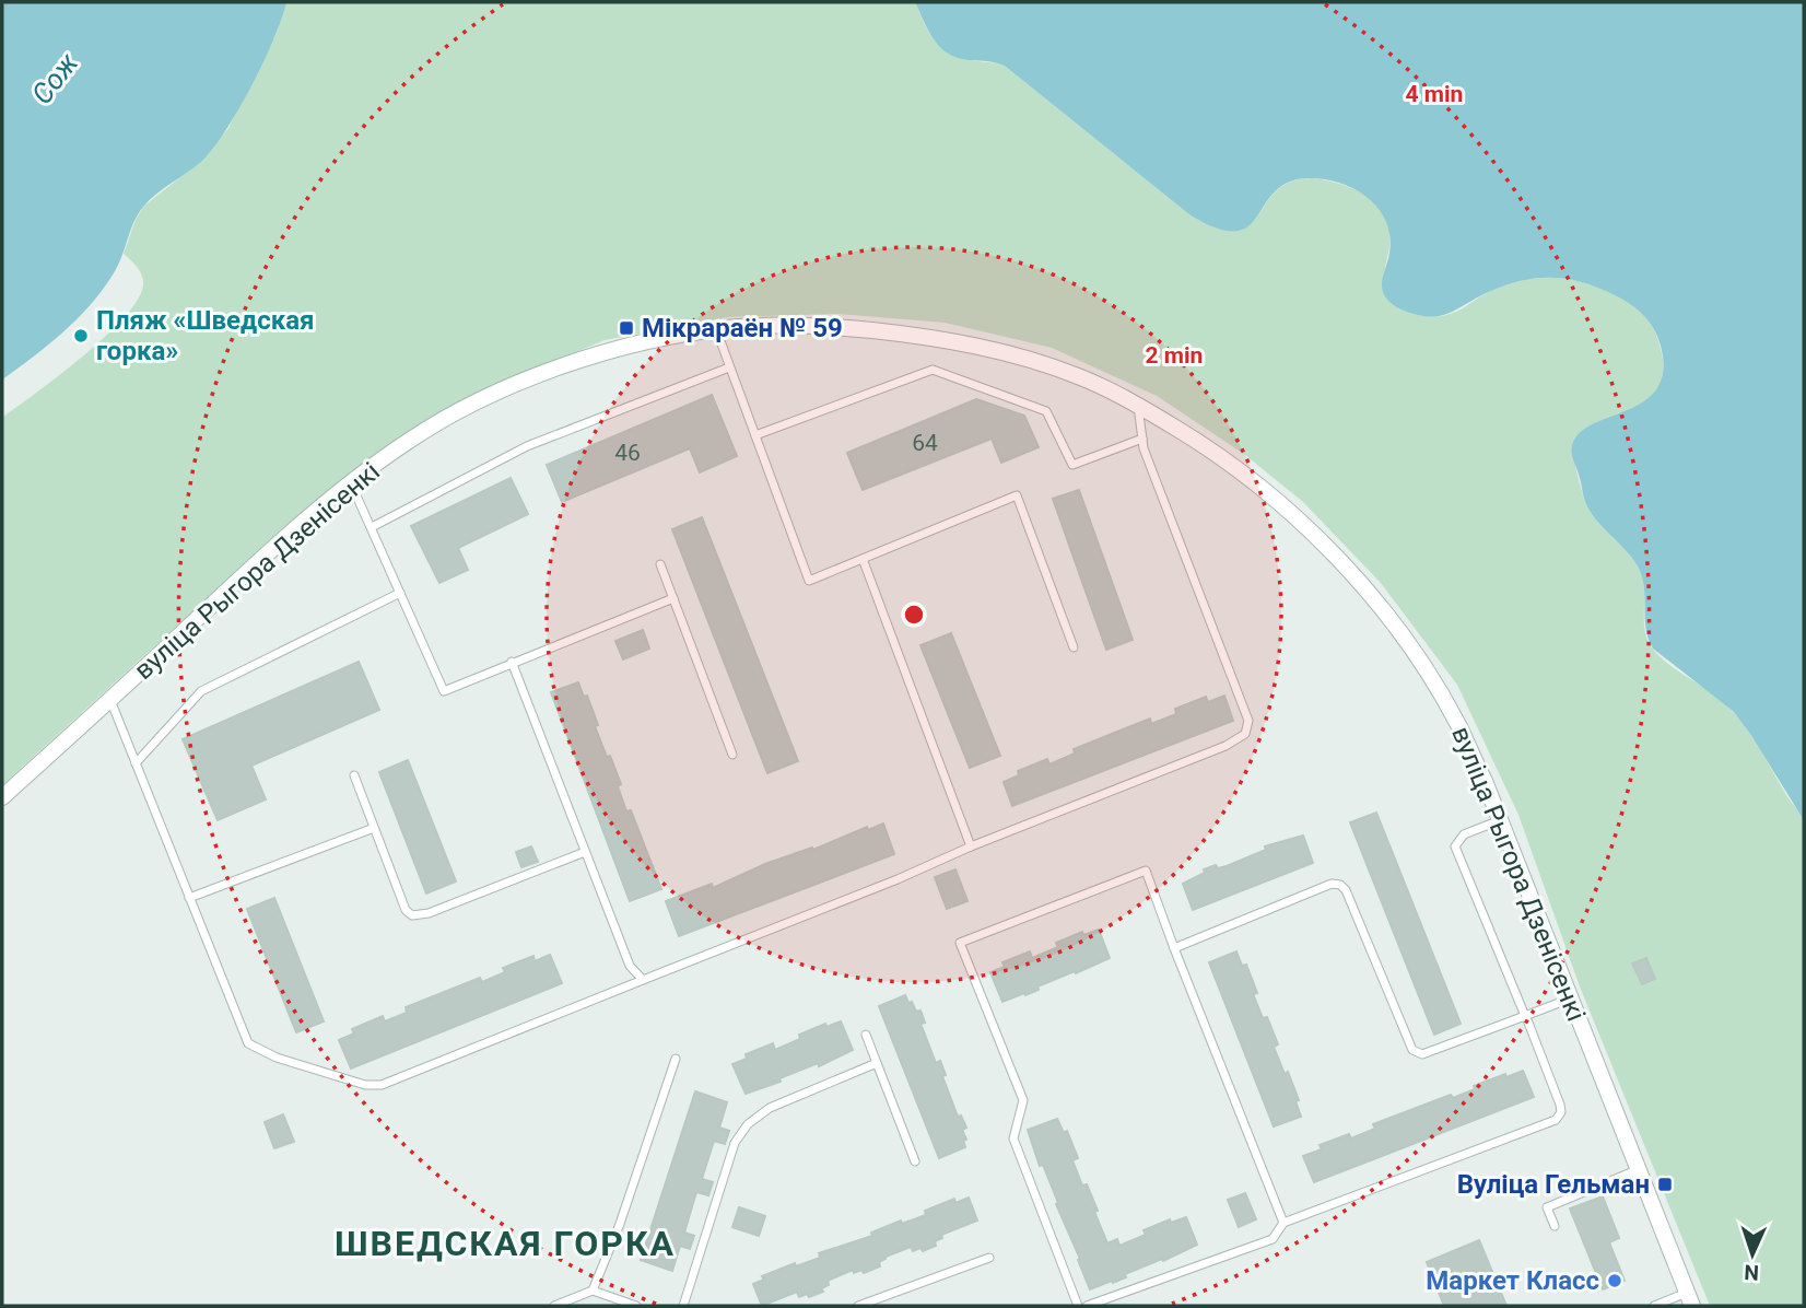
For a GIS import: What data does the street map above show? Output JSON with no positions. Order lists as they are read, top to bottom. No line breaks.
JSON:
{"streets":{"street":["вуліца Рыгора Дзенісенкі"]},"districts":["ШВЕДСКАЯ ГОРКА"],"water":["Сож"],"places":{"transit":["Мікрараён № 59","Вуліца Гельман"],"other":["Пляж «Шведская горка»","Маркет Класс"]},"house_numbers":["64","46"],"north":"bottom","rings":["4 min","2 min"]}
